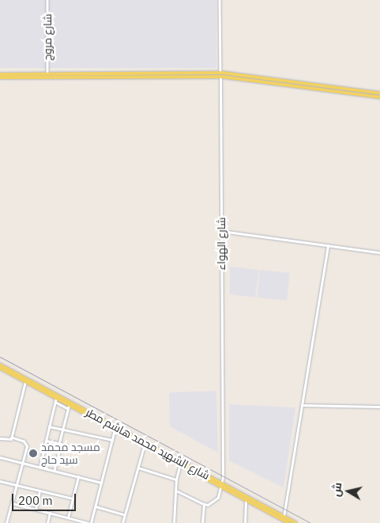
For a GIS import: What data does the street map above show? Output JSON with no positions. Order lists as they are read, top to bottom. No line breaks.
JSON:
{"streets":{"main road":["شارع الشهيد محمد هاشم مطر"],"street":["شارع مروج","شارع الهواء"]},"crossings":[["شارع الهواء","شارع الشهيد محمد هاشم مطر"]],"places":["مسجد محمد سيد حاج"],"scale_bar":"200 m","north":"left"}
